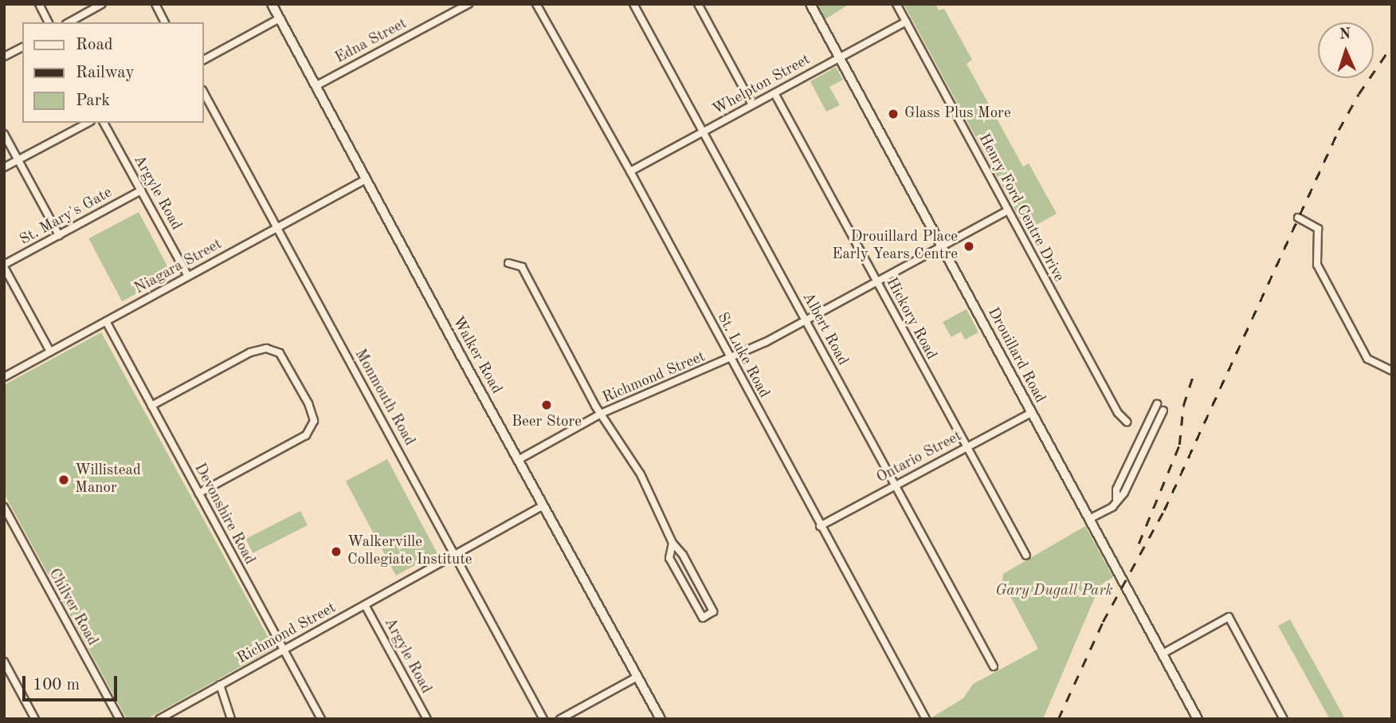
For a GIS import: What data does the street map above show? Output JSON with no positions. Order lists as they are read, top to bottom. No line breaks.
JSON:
{"streets":{"main road":["Walker Road"],"street":["Edna Street","Whelpton Street","Argyle Road","Henry Ford Centre Drive","St. Mary's Gate","Niagara Street","Hickory Road","Albert Road","St. Luke Road","Drouillard Road","Richmond Street","Monmouth Road","Ontario Street","Devonshire Road","Chilver Road"]},"crossings":[["Edna Street","Walker Road"],["Whelpton Street","Henry Ford Centre Drive"],["Whelpton Street","Hickory Road"],["Whelpton Street","Albert Road"],["Whelpton Street","St. Luke Road"],["Whelpton Street","Drouillard Road"],["Argyle Road","St. Mary's Gate"],["Argyle Road","Niagara Street"],["Argyle Road","Richmond Street"],["Henry Ford Centre Drive","Richmond Street"],["Niagara Street","Walker Road"],["Niagara Street","Monmouth Road"],["Niagara Street","Devonshire Road"],["Hickory Road","Richmond Street"],["Hickory Road","Ontario Street"],["Albert Road","Richmond Street"],["Albert Road","Ontario Street"],["Walker Road","Richmond Street"],["St. Luke Road","Richmond Street"],["St. Luke Road","Ontario Street"],["Drouillard Road","Richmond Street"],["Drouillard Road","Ontario Street"],["Richmond Street","Monmouth Road"],["Richmond Street","Devonshire Road"]],"parks":["Gary Dugall Park"],"places":["Glass Plus More","Drouillard Place Early Years Centre","Beer Store","Willistead Manor","Walkerville Collegiate Institute"],"legend":["Road","Railway","Park"],"scale_bar":"100 m","north":"top"}
